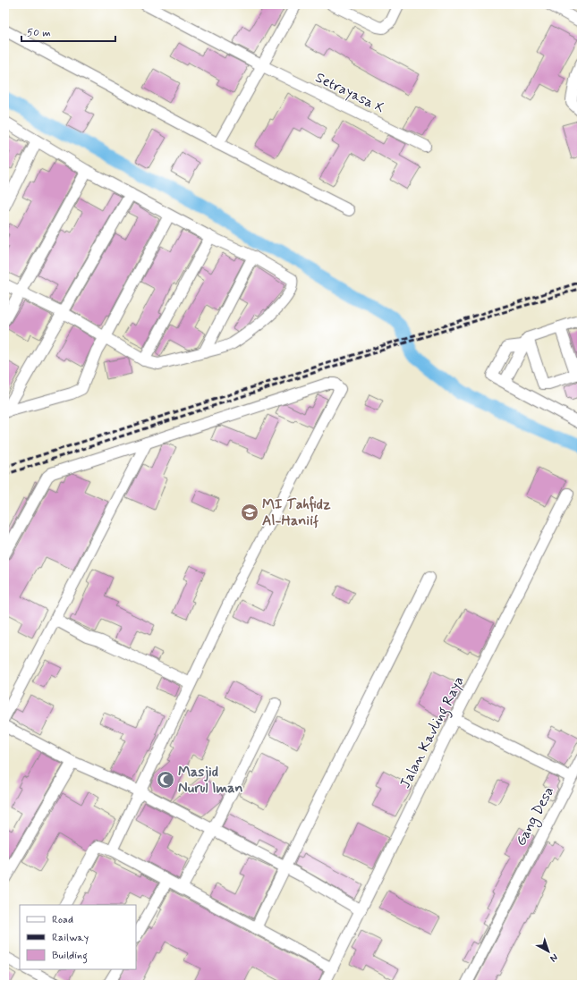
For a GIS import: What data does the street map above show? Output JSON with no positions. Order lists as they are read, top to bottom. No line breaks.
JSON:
{"streets":{"street":["Setrayasa X","Jalan Kavling Raya","Gang Desa"]},"crossings":[["Jalan Kavling Raya","Gang Desa"]],"places":{"school or university":["MI Tahfidz Al-Haniif"],"mosque":["Masjid Nurul Iman"]},"legend":["Road","Railway","Building"],"scale_bar":"50 m","north":"bottom right"}
